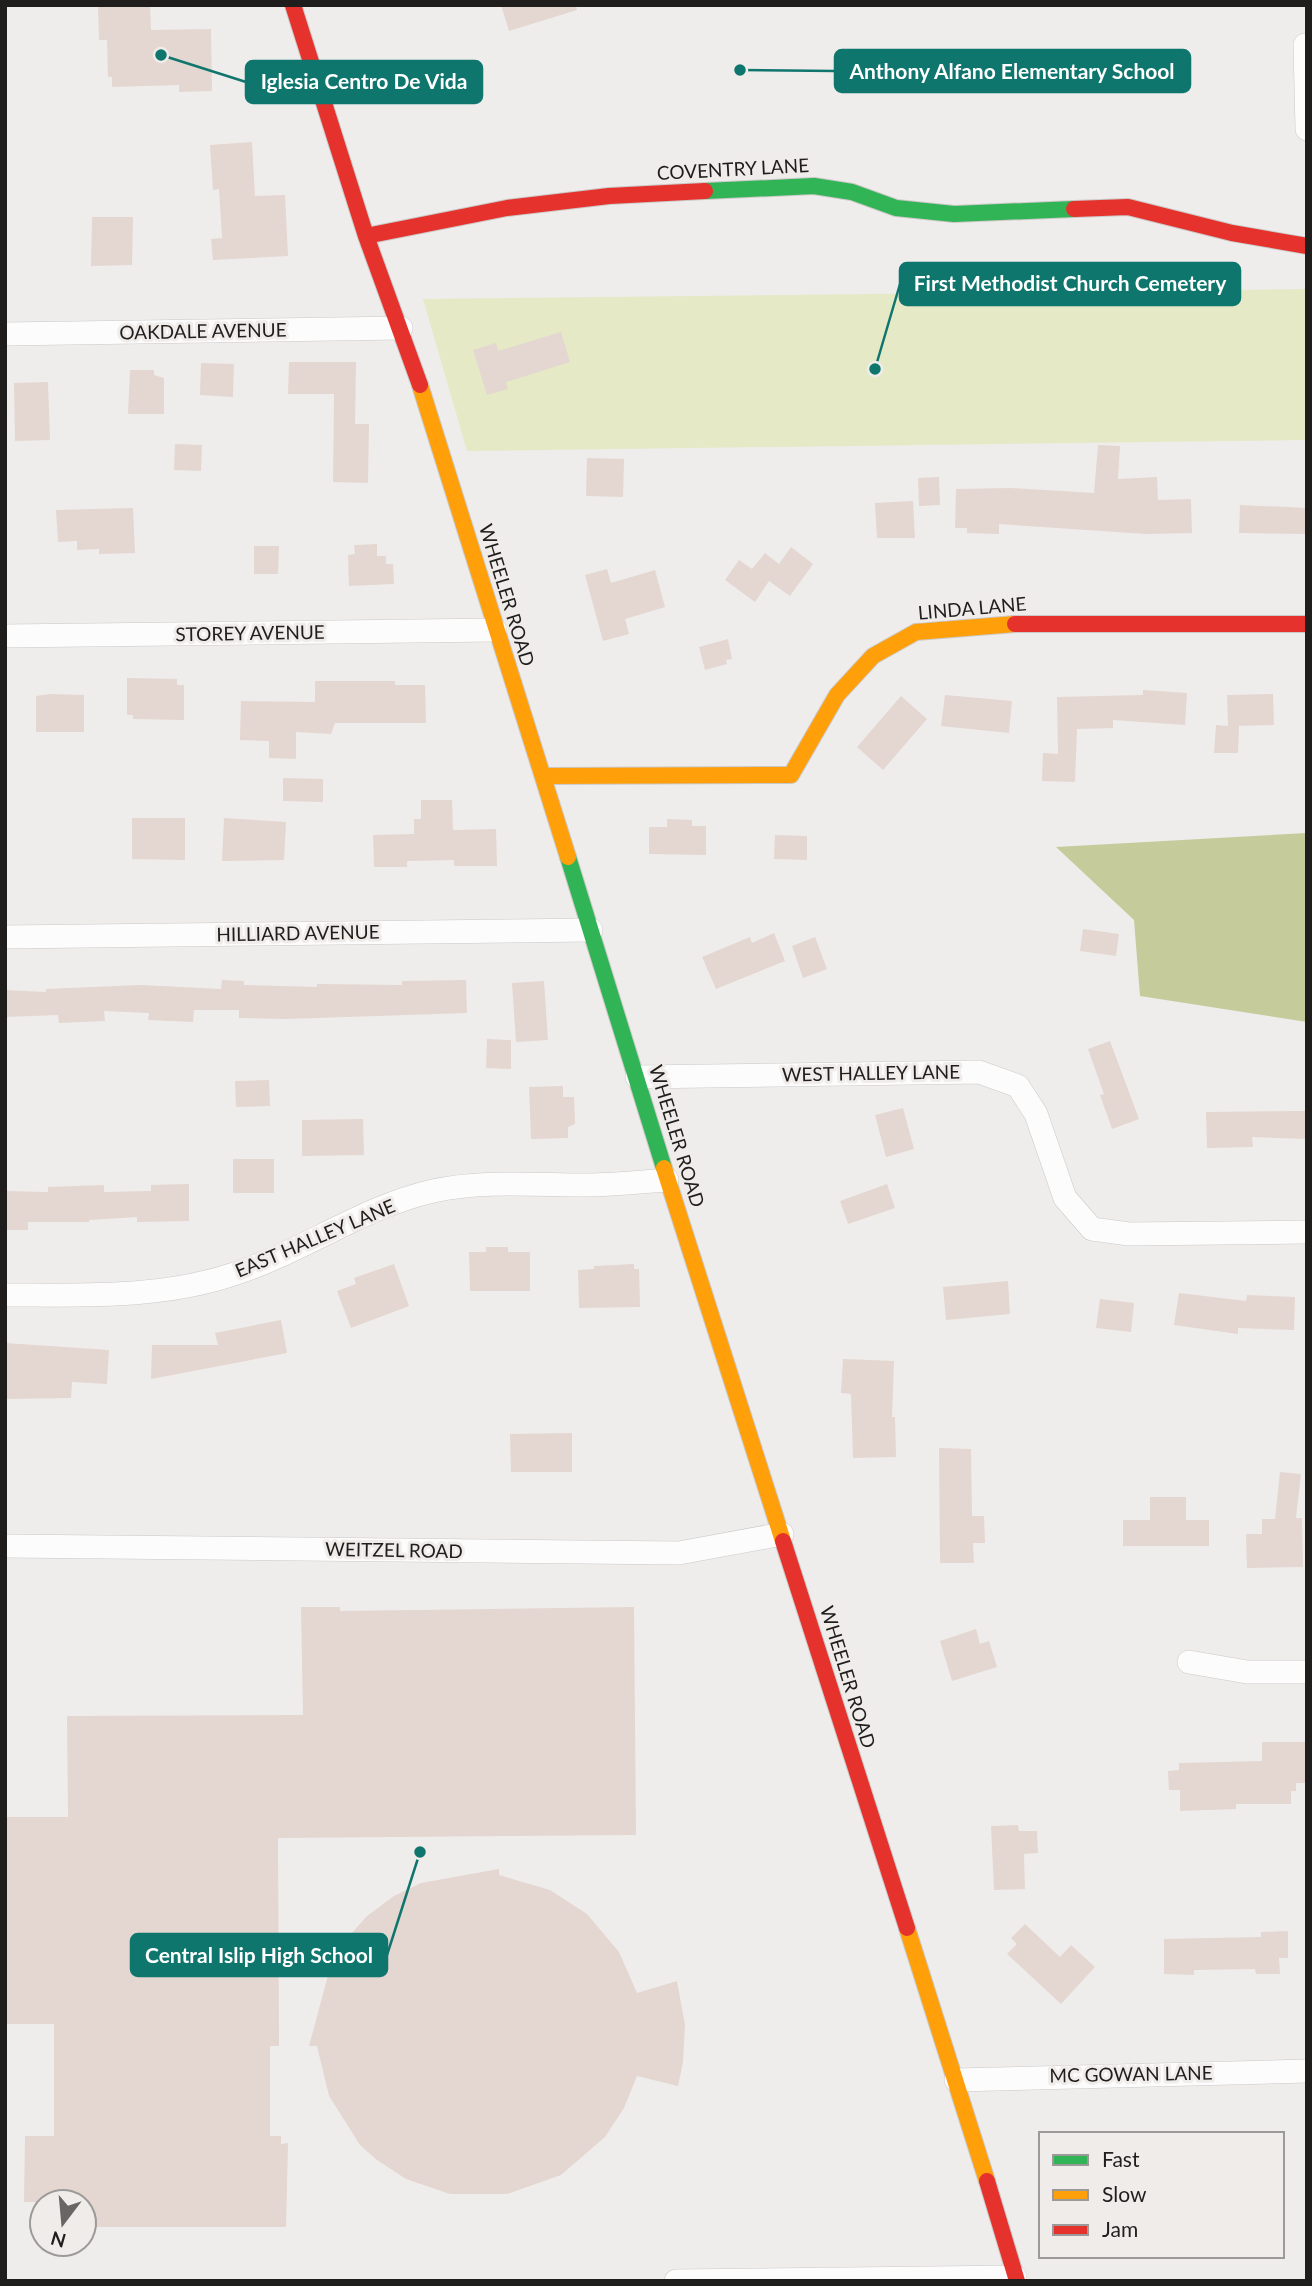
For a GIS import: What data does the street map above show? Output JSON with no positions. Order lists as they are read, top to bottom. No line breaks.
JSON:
{"streets":{"main road":["COVENTRY LANE","WHEELER ROAD","LINDA LANE"],"street":["OAKDALE AVENUE","STOREY AVENUE","HILLIARD AVENUE","WEST HALLEY LANE","EAST HALLEY LANE","WEITZEL ROAD","MC GOWAN LANE"]},"crossings":[["COVENTRY LANE","WHEELER ROAD"],["OAKDALE AVENUE","WHEELER ROAD"],["WHEELER ROAD","LINDA LANE"],["WHEELER ROAD","STOREY AVENUE"],["WHEELER ROAD","HILLIARD AVENUE"],["WHEELER ROAD","WEST HALLEY LANE"],["WHEELER ROAD","EAST HALLEY LANE"],["WHEELER ROAD","WEITZEL ROAD"],["WHEELER ROAD","MC GOWAN LANE"]],"places":["Iglesia Centro De Vida","Anthony Alfano Elementary School","First Methodist Church Cemetery","Central Islip High School"],"legend":["Fast","Slow","Jam"],"north":"bottom"}
